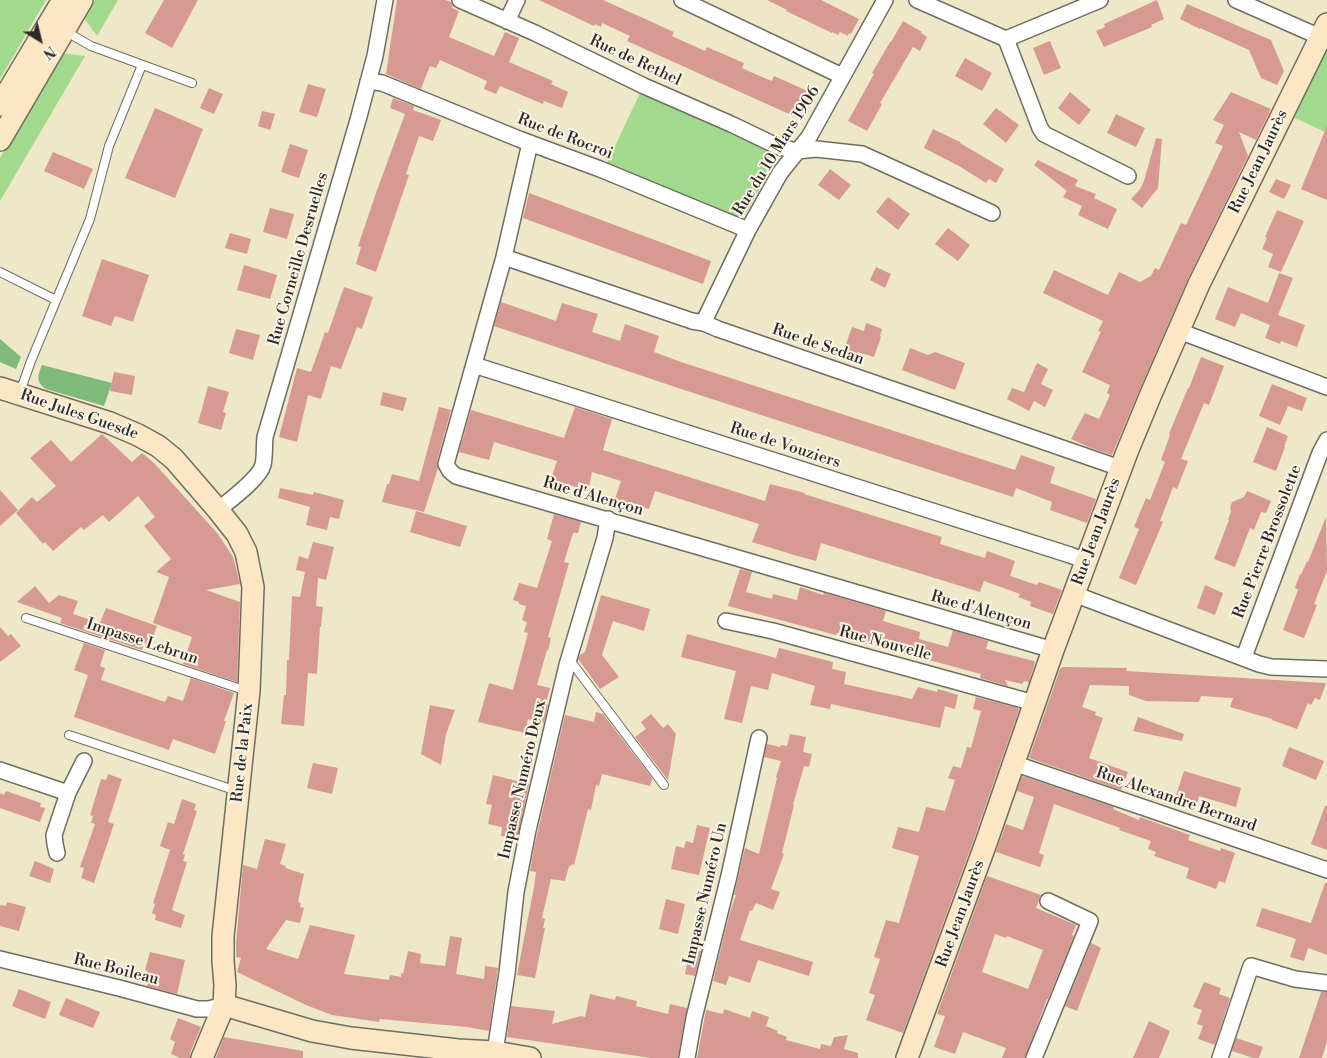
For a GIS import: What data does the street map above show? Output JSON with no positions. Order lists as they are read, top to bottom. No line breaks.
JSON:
{"streets":{"street":["Rue de Rethel","Rue de Rocroi","Rue du 10 Mars 1906","Rue Jean Jaurès","Rue Corneille Desruelles","Rue de Sedan","Rue Jules Guesde","Rue de Vouziers","Rue d'Alençon","Rue Pierre Brossolette","Rue Nouvelle","Rue de la Paix","Impasse Numéro Deux","Rue Alexandre Bernard","Impasse Numéro Un","Rue Boileau"],"lane":["Impasse Lebrun"]},"crossings":[["Rue de Rethel","Rue du 10 Mars 1906"],["Rue de Rocroi","Rue du 10 Mars 1906"],["Rue de Rocroi","Rue Corneille Desruelles"],["Rue de Rocroi","Rue d'Alençon"],["Rue du 10 Mars 1906","Rue de Sedan"],["Rue Jean Jaurès","Rue de Sedan"],["Rue Jean Jaurès","Rue de Vouziers"],["Rue Jean Jaurès","Rue d'Alençon"],["Rue Jean Jaurès","Rue Nouvelle"],["Rue Jean Jaurès","Rue Alexandre Bernard"],["Rue Corneille Desruelles","Rue Jules Guesde"],["Rue Corneille Desruelles","Rue de la Paix"],["Rue de Sedan","Rue d'Alençon"],["Rue Jules Guesde","Rue de la Paix"],["Rue de Vouziers","Rue d'Alençon"],["Rue d'Alençon","Impasse Numéro Deux"],["Impasse Lebrun","Rue de la Paix"],["Rue de la Paix","Rue Boileau"]],"north":"bottom right"}
